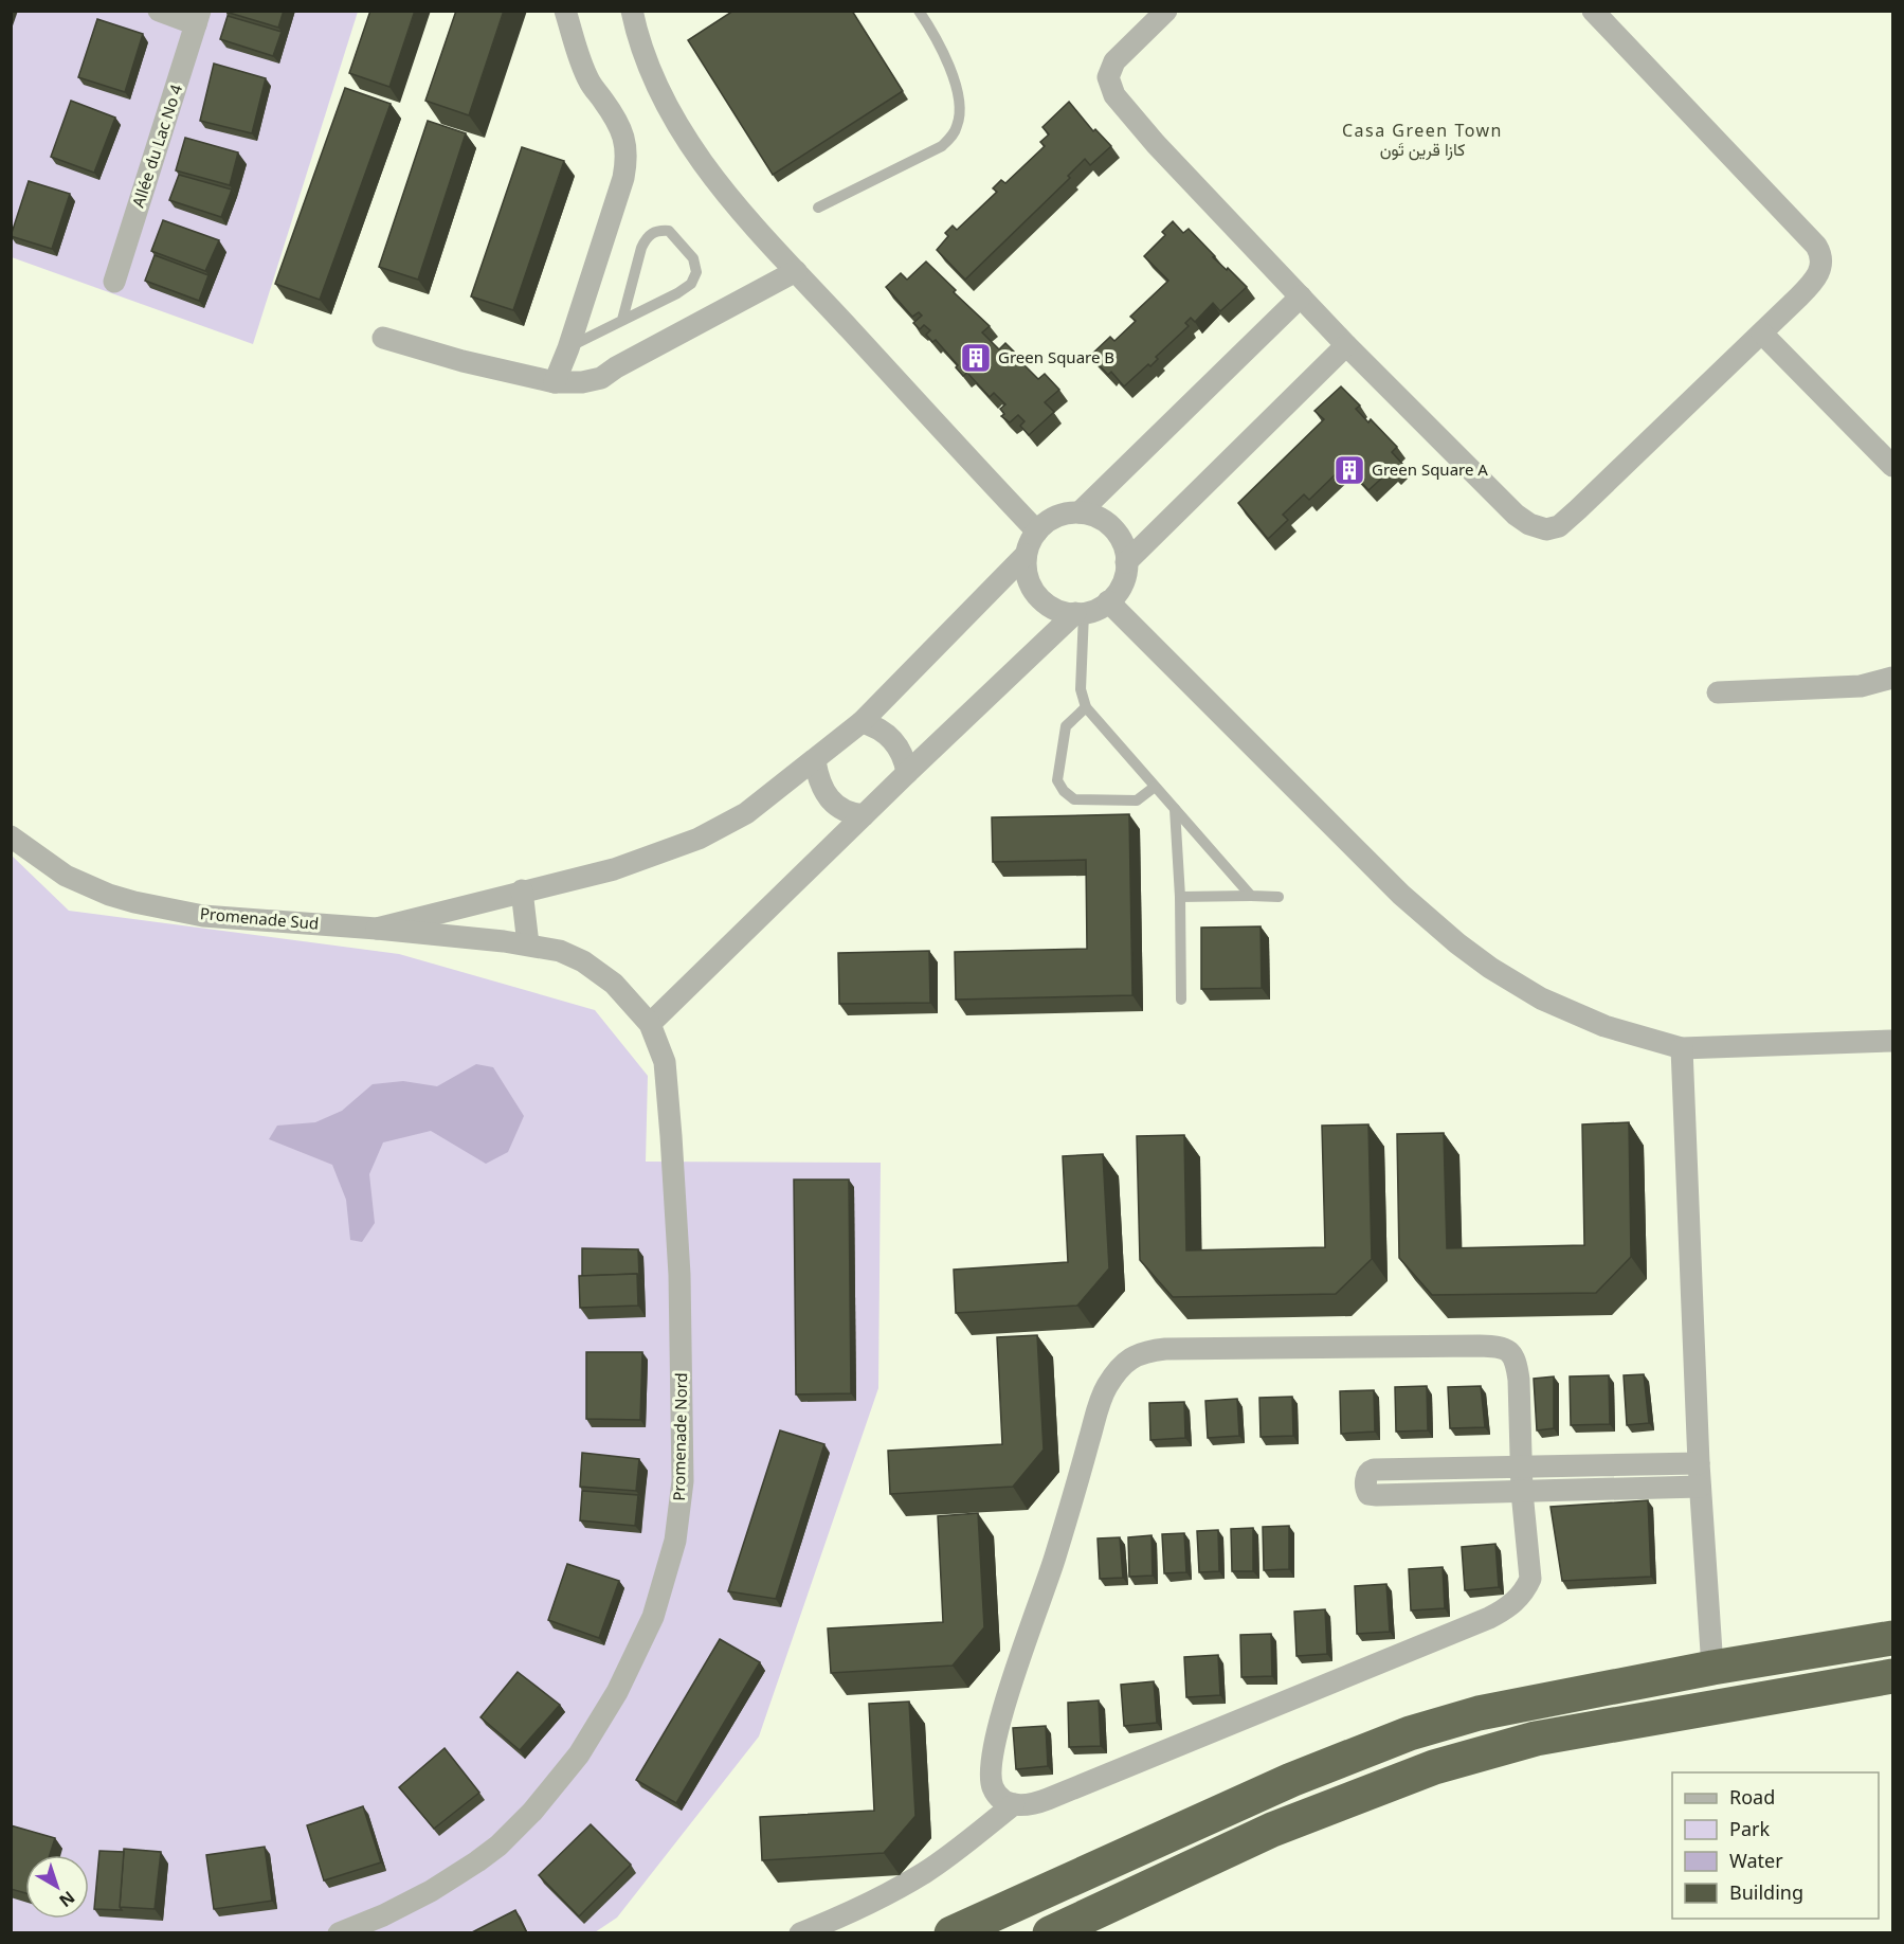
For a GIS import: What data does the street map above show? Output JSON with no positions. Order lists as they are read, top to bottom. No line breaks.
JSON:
{"streets":{"street":["Allée du Lac No 4","Promenade Sud","Promenade Nord"]},"districts":["Casa Green Town كازا قرين تَون"],"places":{"building":["Green Square B","Green Square A"]},"legend":["Road","Park","Water","Building"],"north":"bottom right"}
